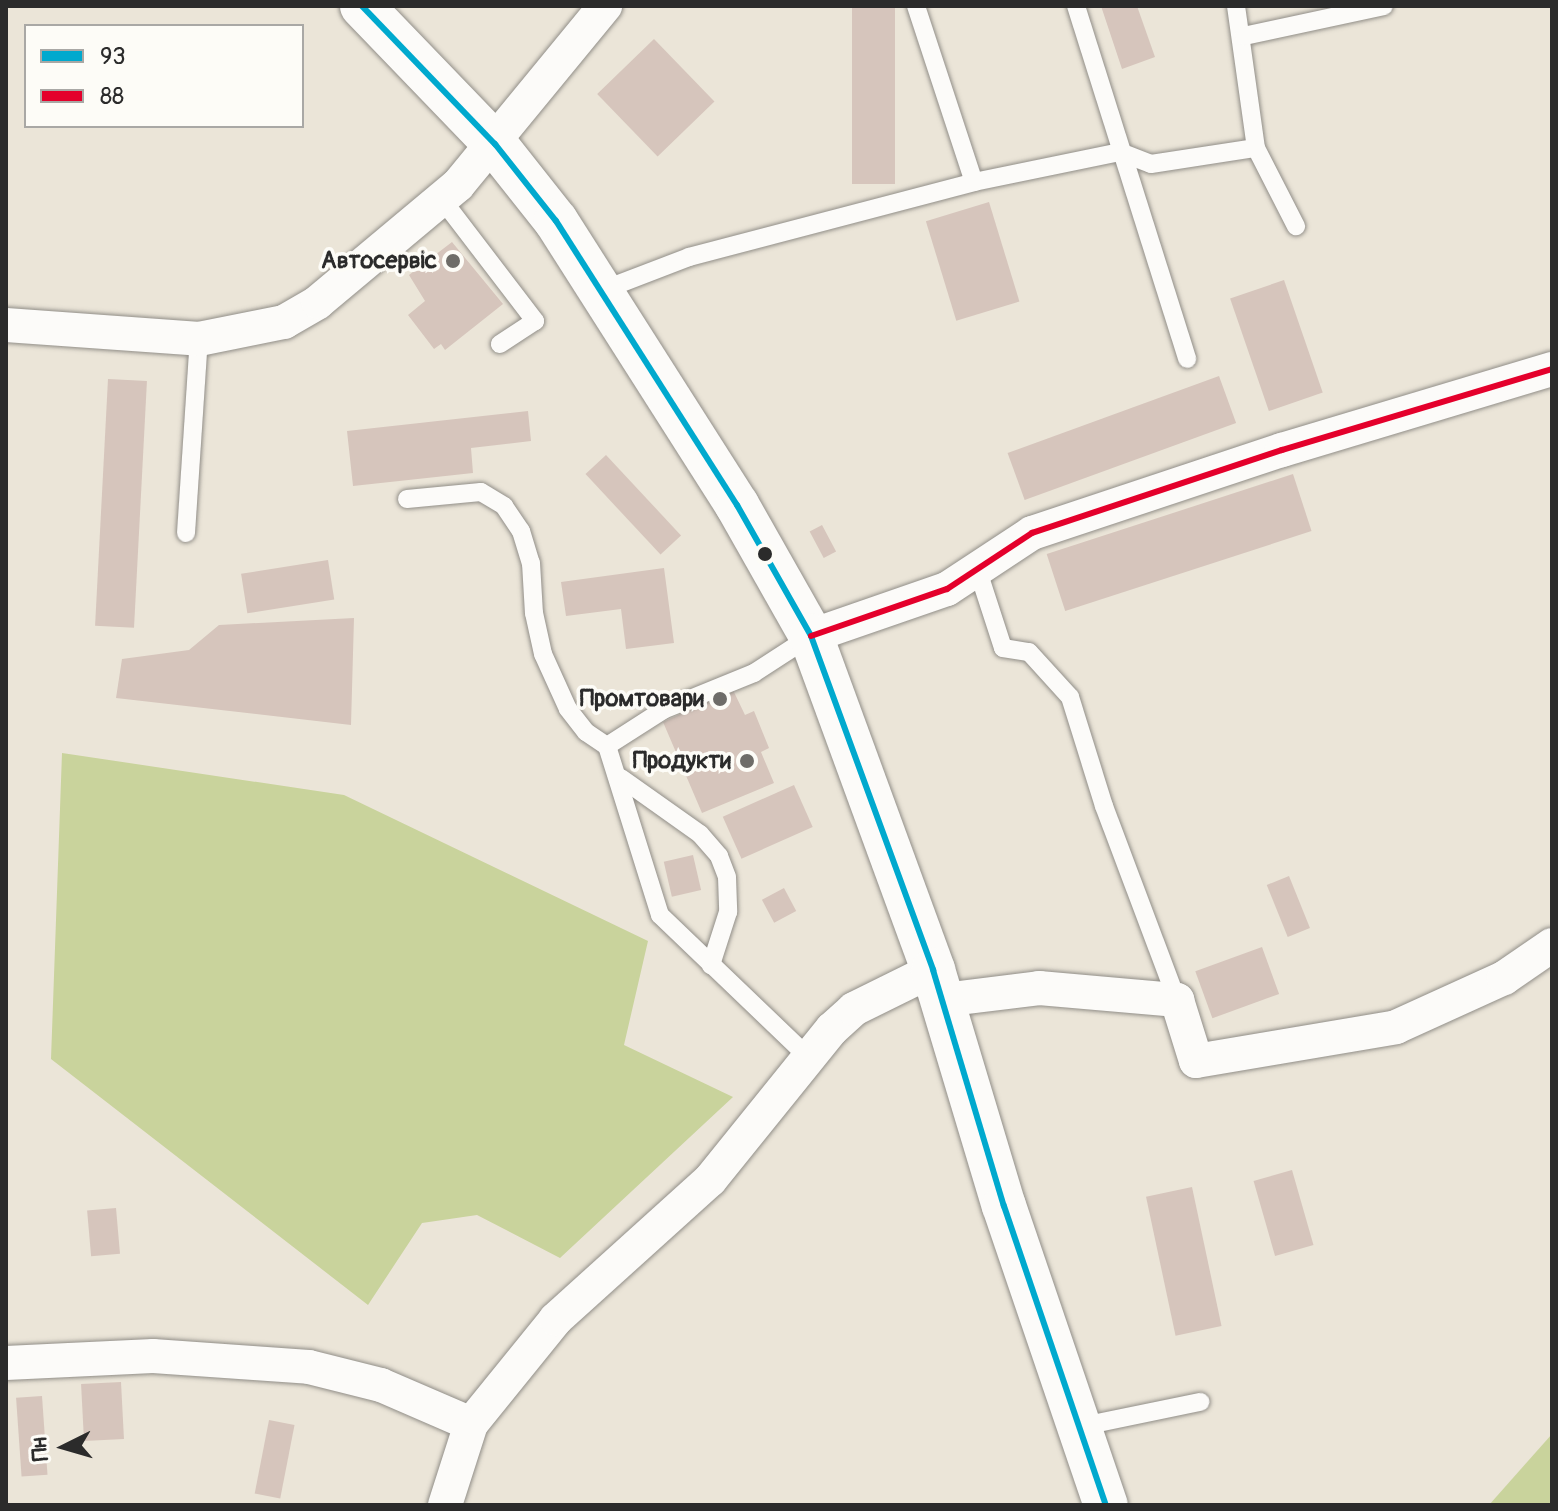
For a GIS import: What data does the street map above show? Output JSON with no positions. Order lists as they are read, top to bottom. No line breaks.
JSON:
{"places":["Автосервіс","Промтовари","Продукти"],"lines":["transit line 93","transit line 88"],"legend":["93","88"],"north":"left"}
